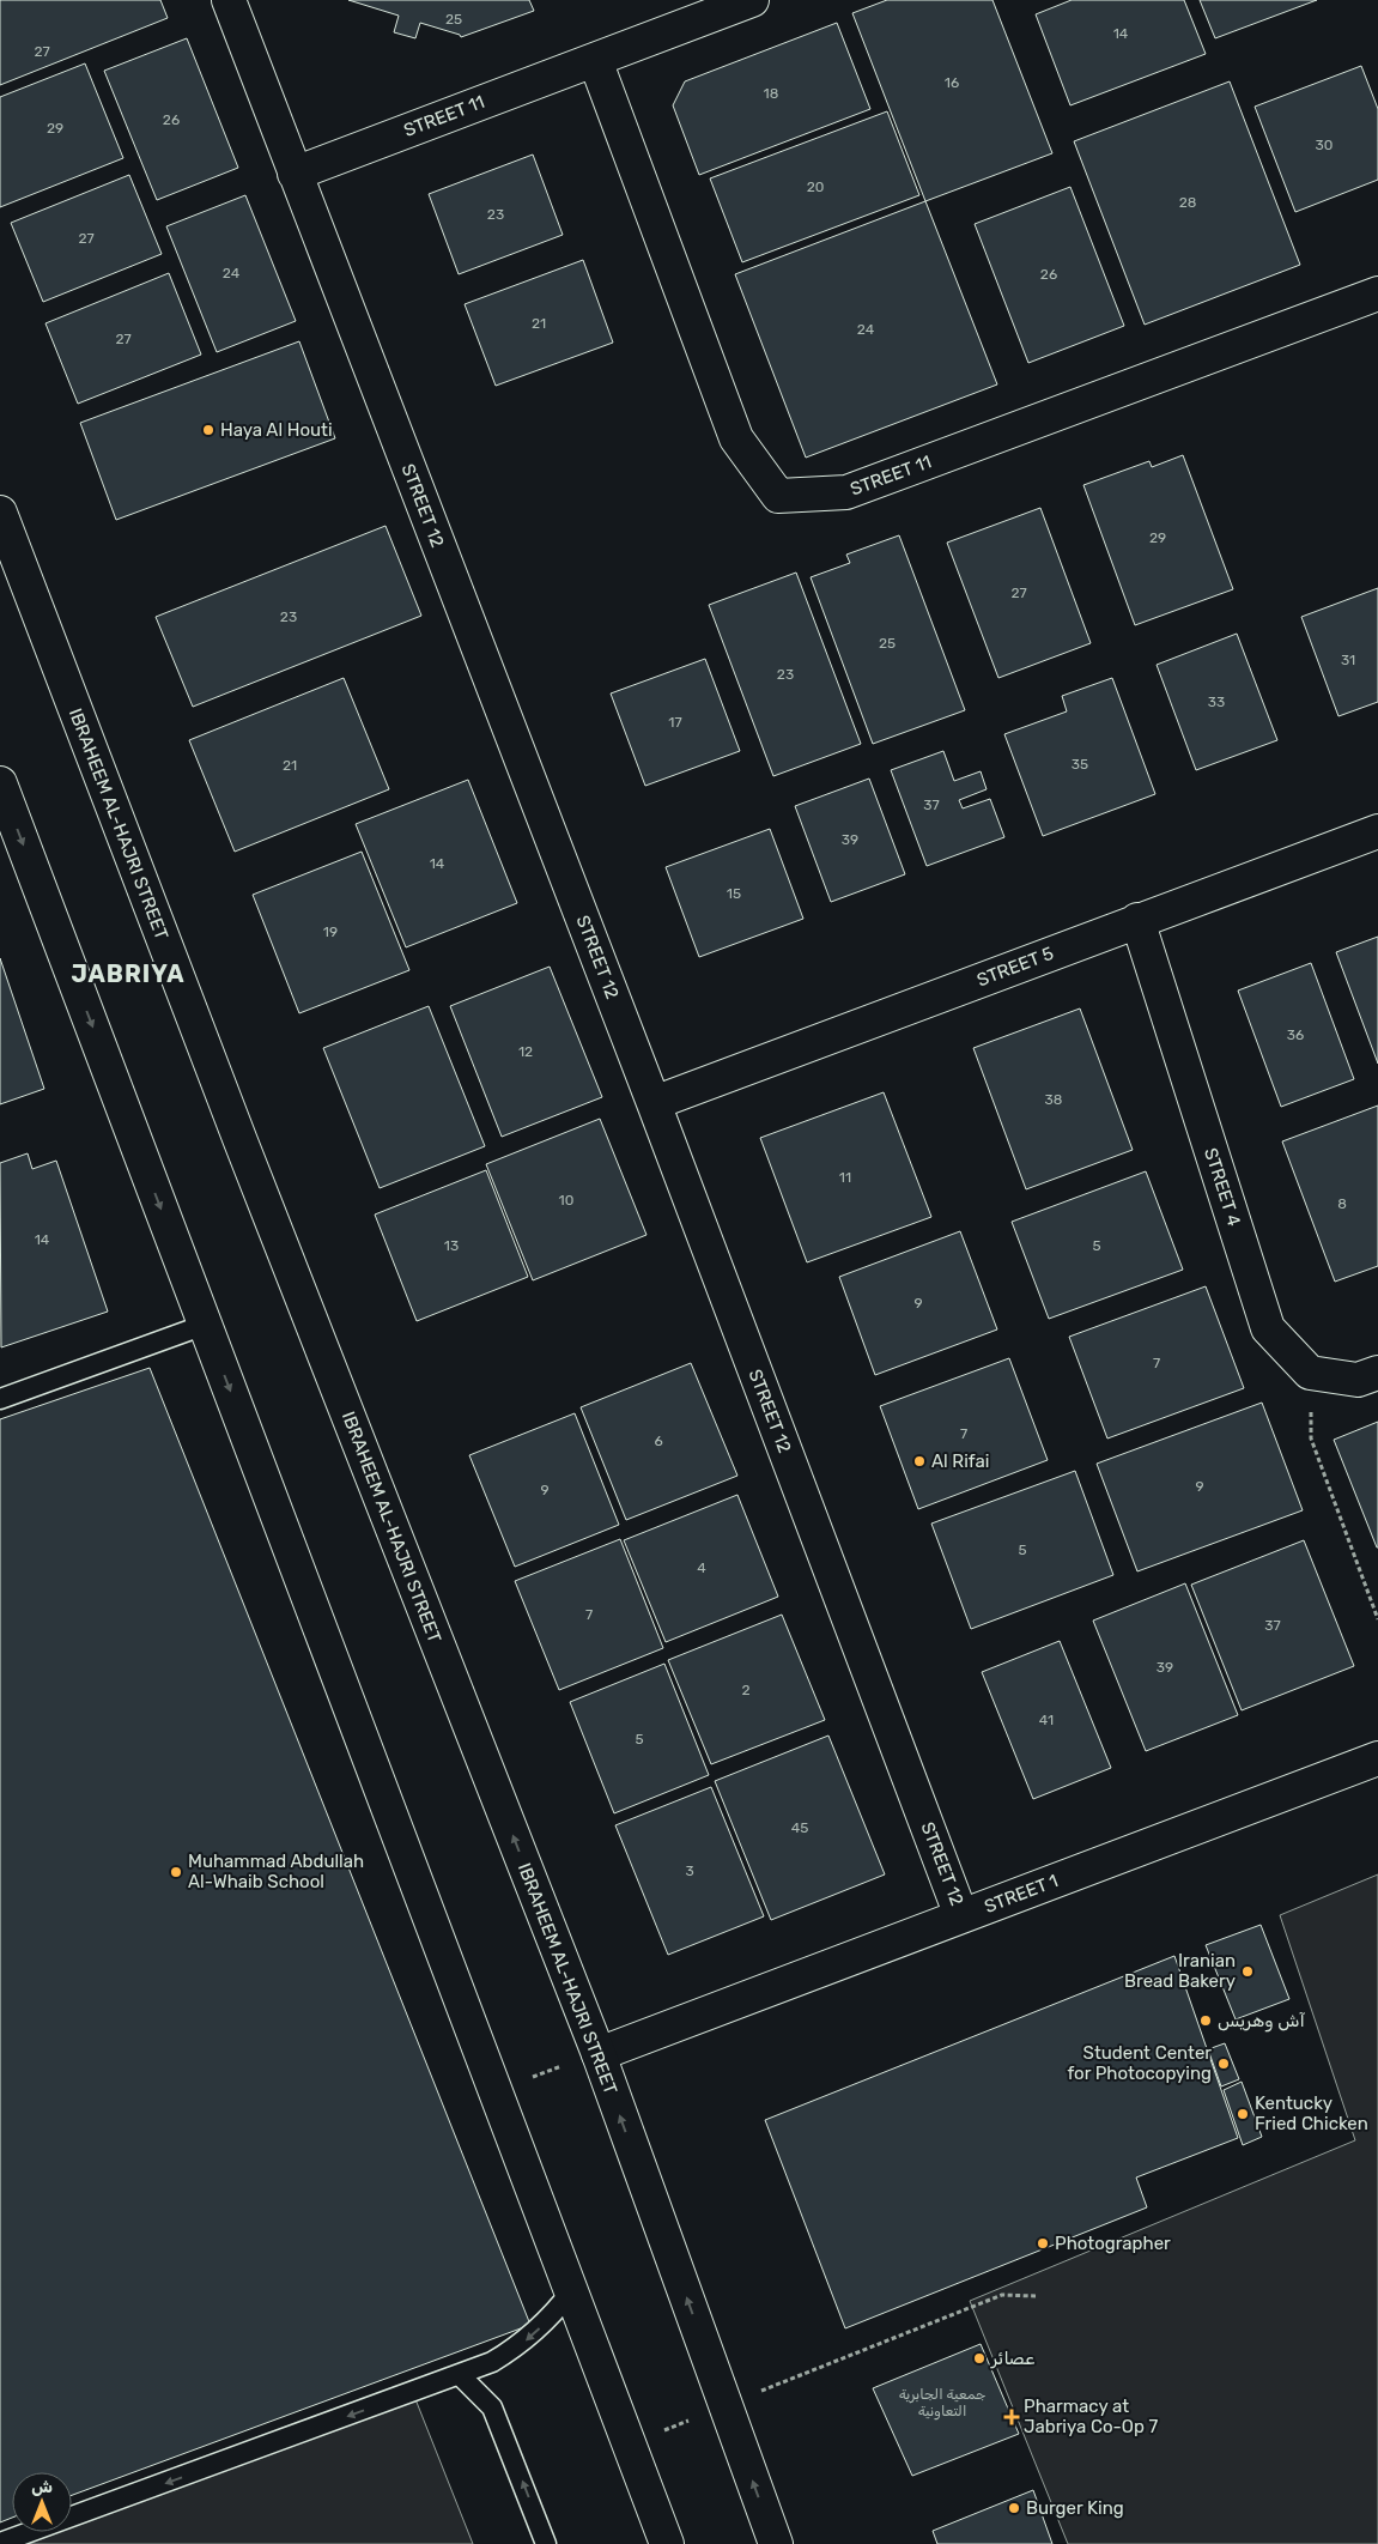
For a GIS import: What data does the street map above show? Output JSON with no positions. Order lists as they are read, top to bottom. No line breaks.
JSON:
{"streets":{"street":["STREET 11","STREET 12","IBRAHEEM AL-HAJRI STREET","STREET 5","STREET 4","STREET 1"]},"crossings":[["STREET 11","STREET 12"],["STREET 12","STREET 5"],["STREET 12","STREET 1"],["IBRAHEEM AL-HAJRI STREET","STREET 1"],["STREET 5","STREET 4"]],"districts":["JABRIYA"],"places":{"other":["Haya Al Houti","Al Rifai","Muhammad Abdullah Al-Whaib School","Iranian Bread Bakery","آش وهريس","Student Center for Photocopying","Kentucky Fried Chicken","Photographer","عصائر","Burger King"],"health":["Pharmacy at Jabriya Co-Op 7"]},"house_numbers":["25","14","27","16","18","26","29","30","20","28","23","27","24","26","21","24","27","29","27","23","25","31","23","33","17","35","21","37","39","14","15","19","36","12","38","11","10","8","14","13","5","9","7","7","6","9","9","5","4","7","37","39","2","41","5","45","3","جمعية الجابرية التعاونية"],"north":"top"}
